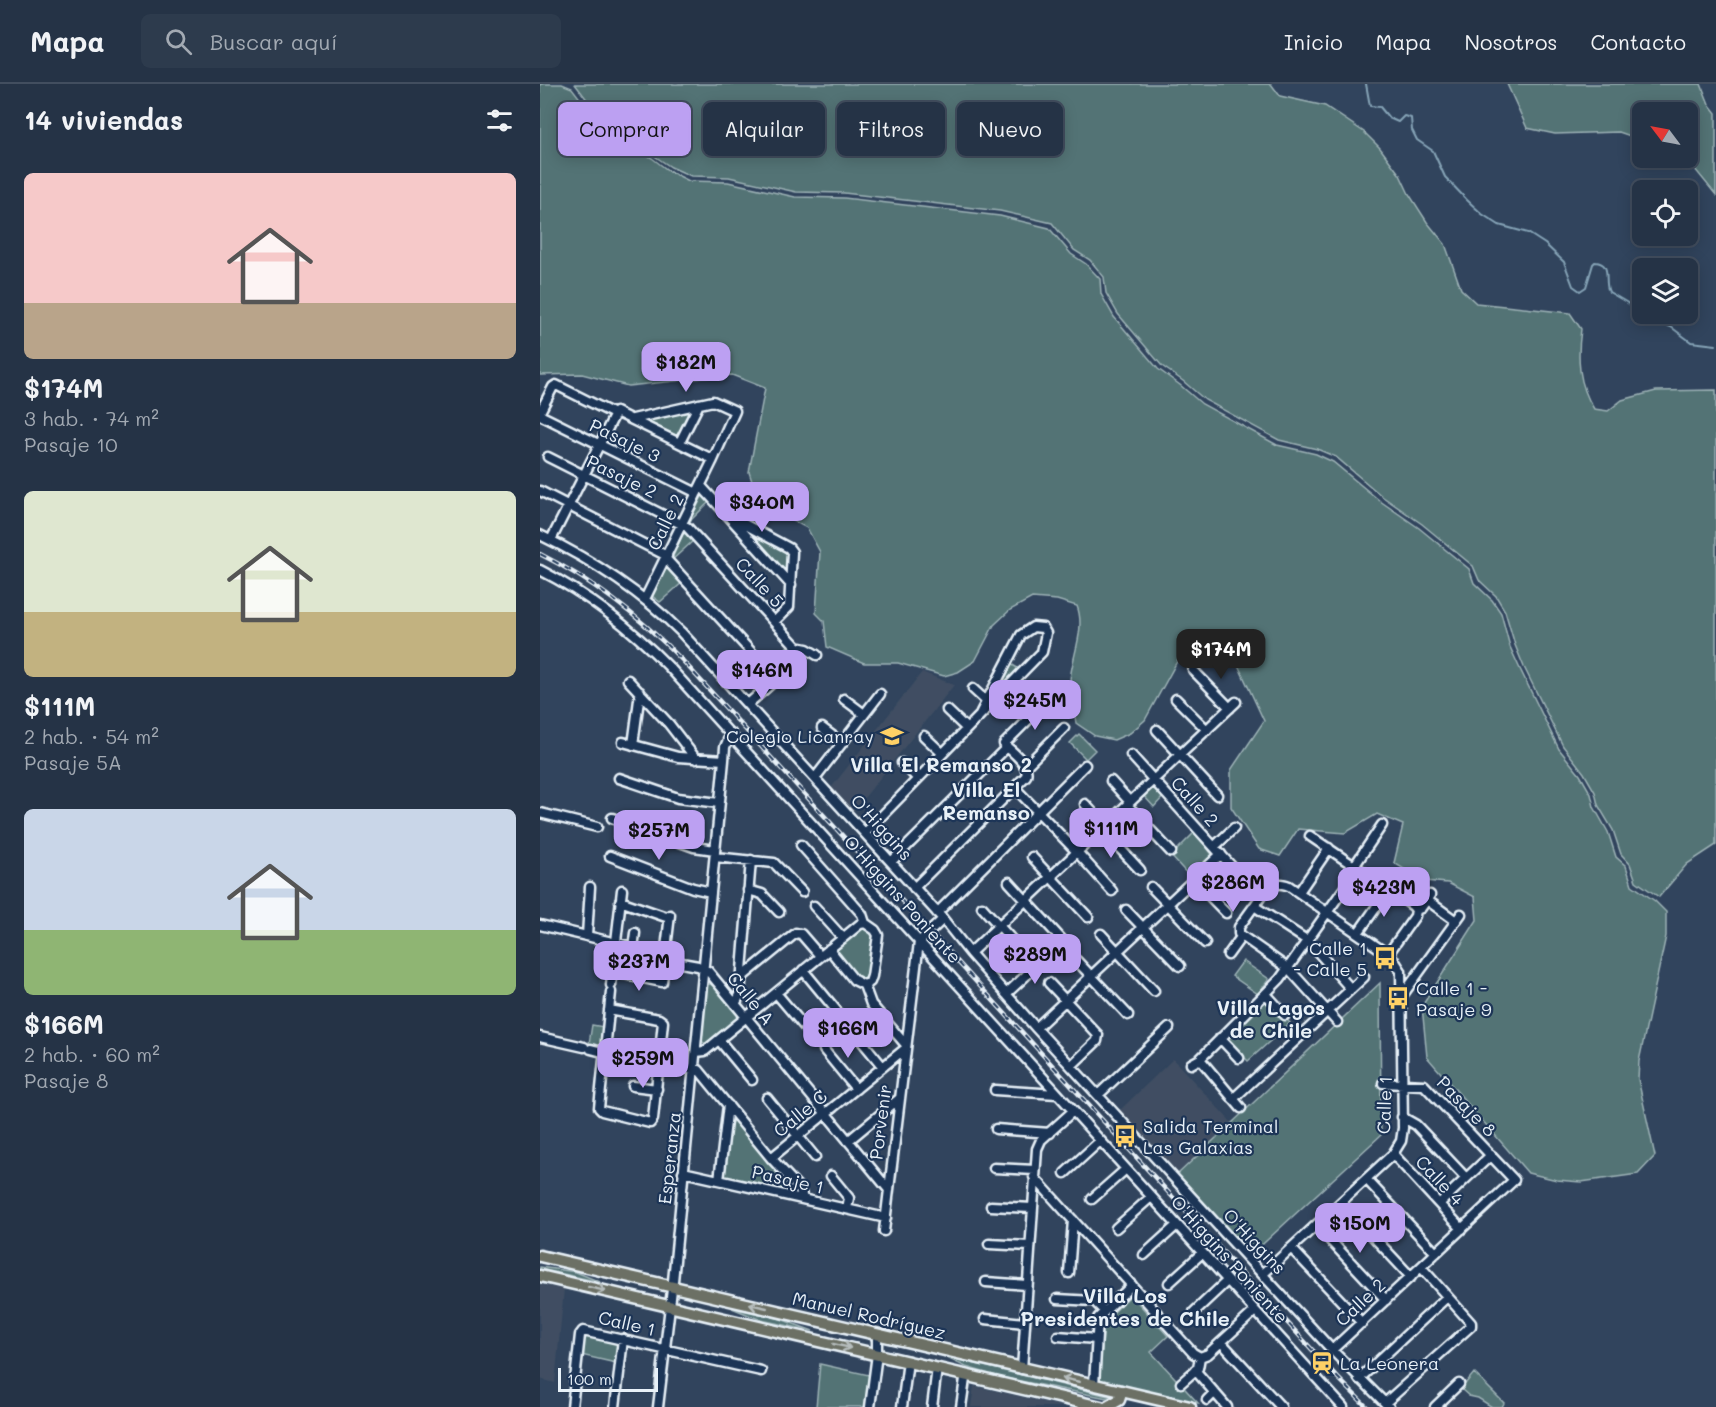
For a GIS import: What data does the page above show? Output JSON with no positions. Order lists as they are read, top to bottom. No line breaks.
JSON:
{"streets":{"main road":["Manuel Rodríguez"],"street":["Pasaje 3","Pasaje 2","Calle 2","Calle 5","O'Higgins","O'Higgins Poniente","Calle A","Calle 1","Pasaje 8","Calle C","Porvenir","Esperanza","Pasaje 1","Calle 4"]},"crossings":[["Pasaje 3","Calle 2"],["Pasaje 2","Calle 2"],["Pasaje 2","Calle 5"],["Calle 2","Calle 5"],["Calle 2","O'Higgins"],["Calle 2","Calle 1"],["Calle 2","Pasaje 8"],["Calle 2","Calle 4"],["O'Higgins","Calle 1"],["O'Higgins Poniente","Porvenir"],["O'Higgins Poniente","Esperanza"],["Calle A","Calle C"],["Calle A","Porvenir"],["Calle A","Esperanza"],["Calle 1","Pasaje 8"],["Calle 1","Esperanza"],["Calle 1","Calle 4"],["Calle C","Porvenir"],["Porvenir","Pasaje 1"],["Esperanza","Pasaje 1"],["Esperanza","Manuel Rodríguez"]],"districts":["Villa El Remanso 2","Villa El Remanso","Villa Lagos de Chile","Villa Los Presidentes de Chile"],"places":{"school or university":["Colegio Licanray"],"bus stop":["Calle 1 - Calle 5","Calle 1 - Pasaje 9","Salida Terminal Las Galaxias"],"station":["La Leonera"]},"scale_bar":"100 m","north":"top left","page":{"header":"Mapa","search":"Buscar aquí","nav":["Inicio","Mapa","Nosotros","Contacto"],"heading":"14 viviendas","chip":["Comprar","Alquilar","Filtros","Nuevo"],"list":[{"name":"$174M","note":"3 hab. · 74 m² · Pasaje 10"},{"name":"$111M","note":"2 hab. · 54 m² · Pasaje 5A"},{"name":"$166M","note":"2 hab. · 60 m² · Pasaje 8"}],"price":["$182M","$340M","$174M","$146M","$245M","$111M","$257M","$286M","$423M","$289M","$237M","$166M","$259M","$150M"],"scale":"100 m"}}
